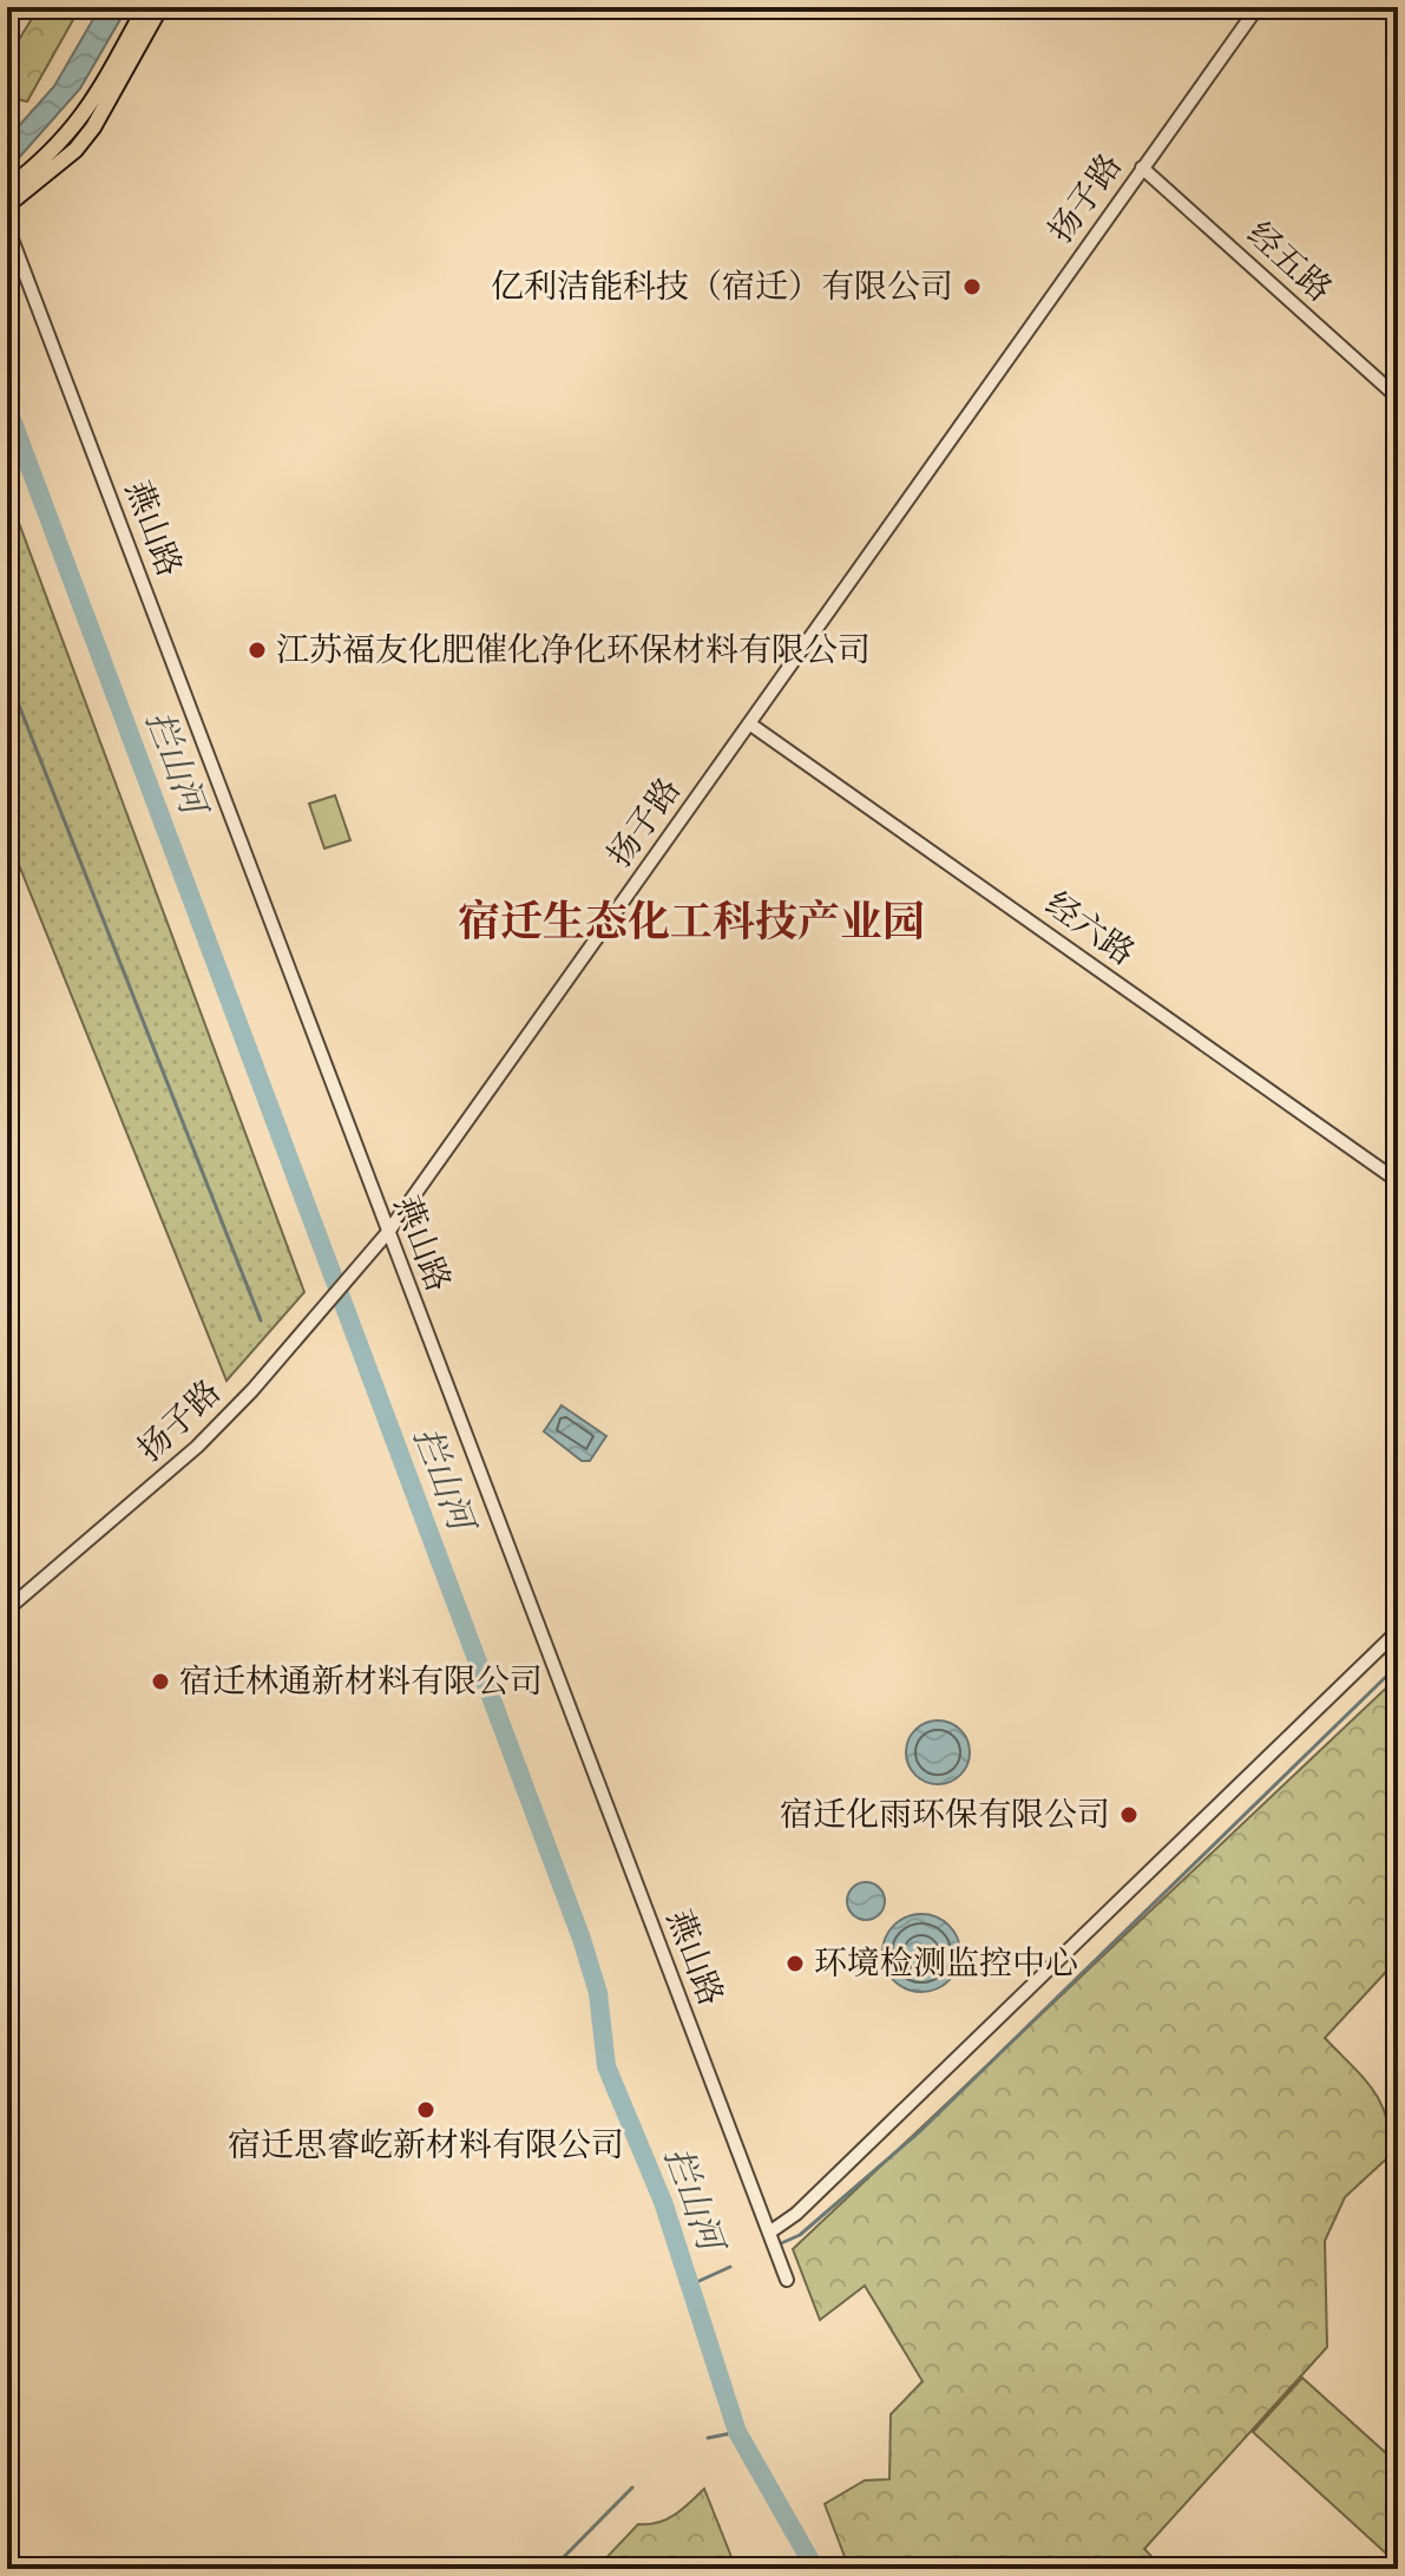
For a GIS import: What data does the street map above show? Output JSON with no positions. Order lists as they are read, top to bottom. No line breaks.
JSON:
{"streets":{"street":["扬子路","经五路","燕山路","经六路"]},"crossings":[["扬子路","经五路"],["扬子路","燕山路"],["扬子路","经六路"]],"districts":["宿迁生态化工科技产业园"],"water":["拦山河"],"places":["亿利洁能科技（宿迁）有限公司","江苏福友化肥催化净化环保材料有限公司","宿迁林通新材料有限公司","宿迁化雨环保有限公司","环境检测监控中心","宿迁思睿屹新材料有限公司"]}
